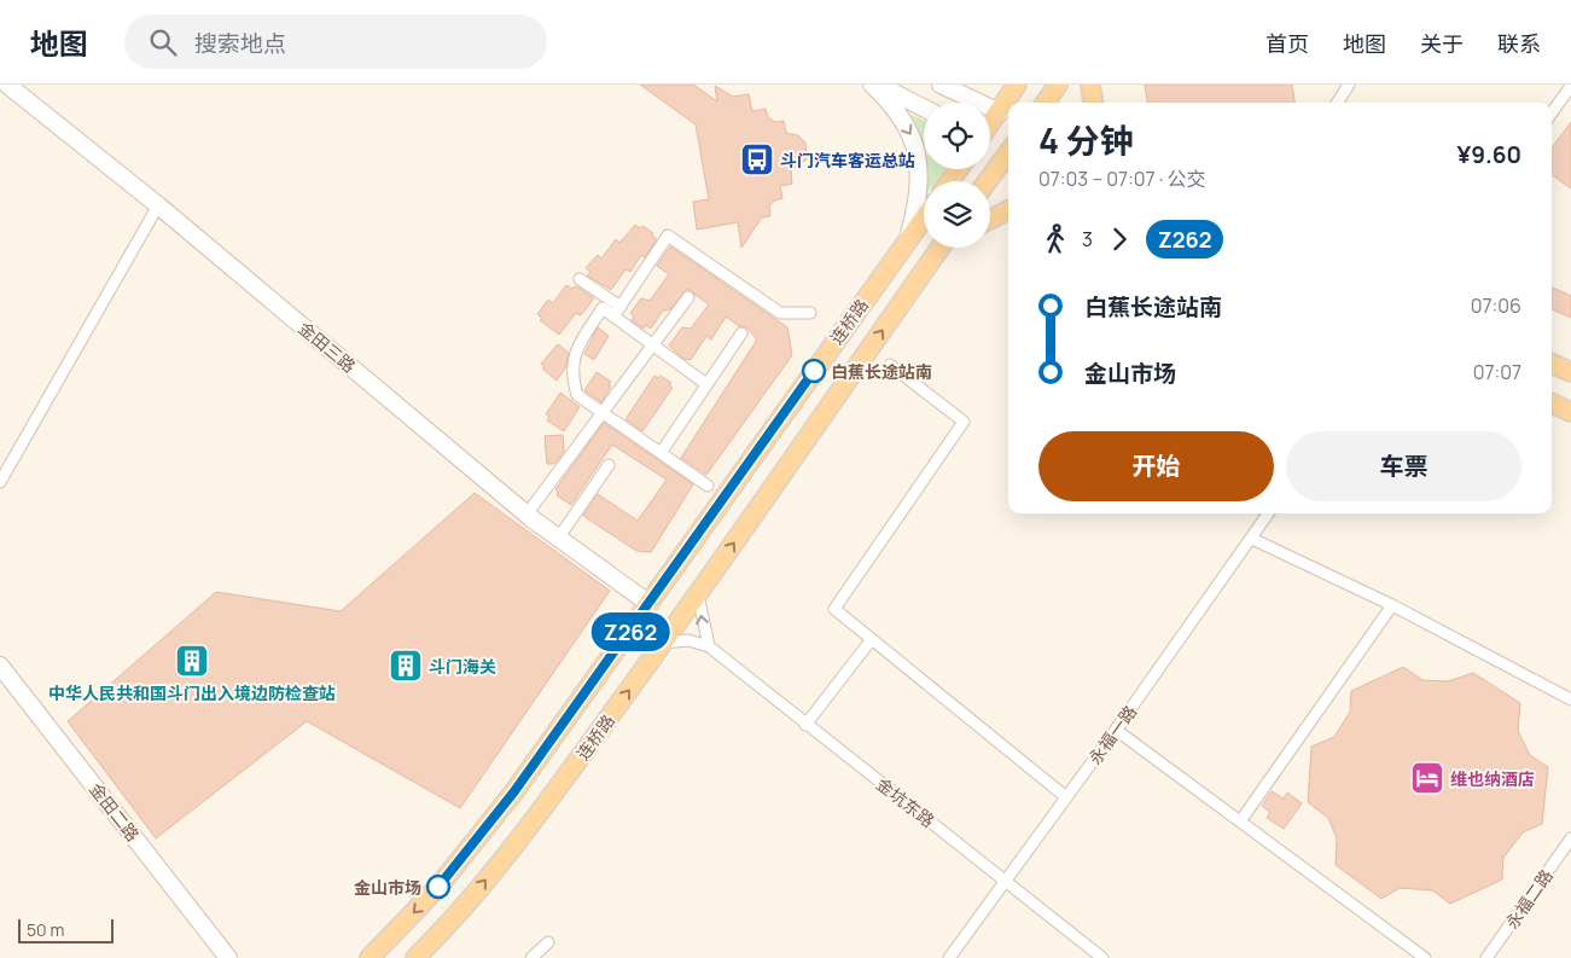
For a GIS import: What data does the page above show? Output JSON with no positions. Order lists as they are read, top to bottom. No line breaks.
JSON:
{"streets":{"main road":["连桥路"],"street":["金田三路","永福一路","金坑东路","金田二路","永福二路"]},"crossings":[["连桥路","金田三路"],["连桥路","金坑东路"],["永福一路","金坑东路"]],"places":{"bus stop":["斗门汽车客运总站"],"other":["白蕉长途站南","金山市场"],"building":["中华人民共和国斗门出入境边防检查站","斗门海关"],"hotel":["维也纳酒店"]},"lines":["bus line Z262"],"scale_bar":"50 m","page":{"header":"地图","search":"搜索地点","nav":["首页","地图","关于","联系"],"on_map":"Z262","heading":["4 分钟","07:03 – 07:07 · 公交","¥9.60"],"legs":["3","Z262"],"list":[{"name":"白蕉长途站南","value":"07:06"},{"name":"金山市场","value":"07:07"}],"buttons":["开始","车票"],"scale":"50 m"}}
